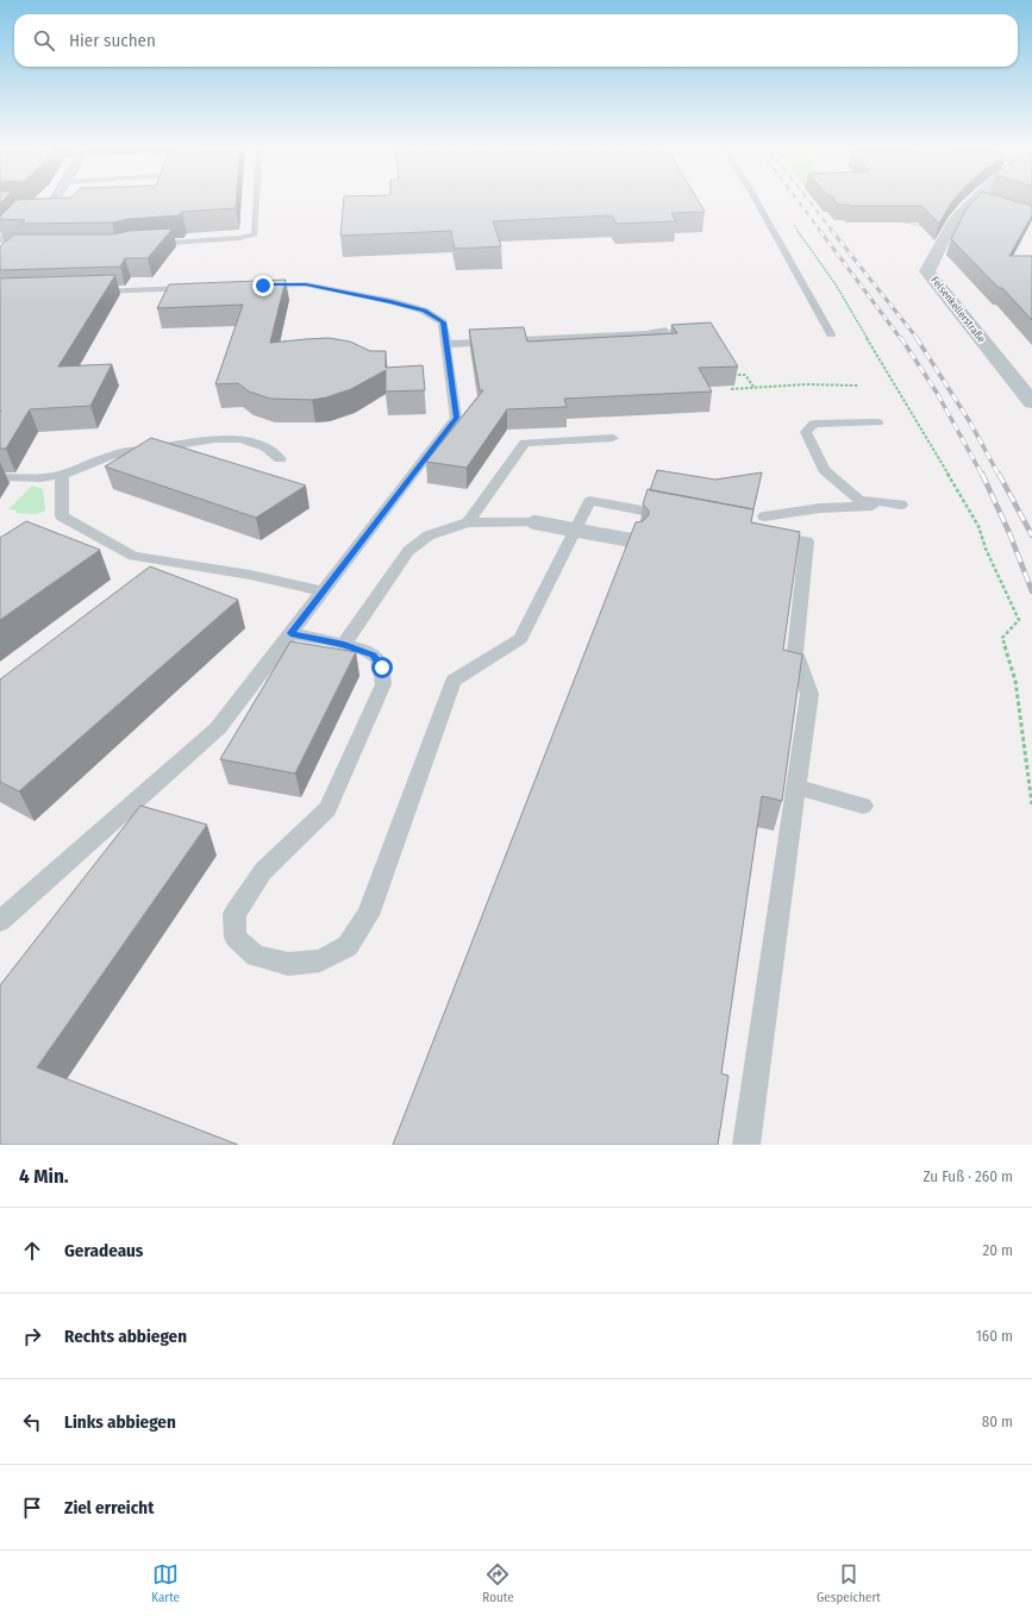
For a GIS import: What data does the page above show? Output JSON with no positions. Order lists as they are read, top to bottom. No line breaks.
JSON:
{"streets":{"street":["Felsenkellerstraße"]},"page":{"search":"Hier suchen","heading":["4 Min.","Zu Fuß · 260 m"],"list":[["Geradeaus","20 m"],["Rechts abbiegen","160 m"],["Links abbiegen","80 m"],"Ziel erreicht"],"nav":["Karte","Route","Gespeichert"]}}
